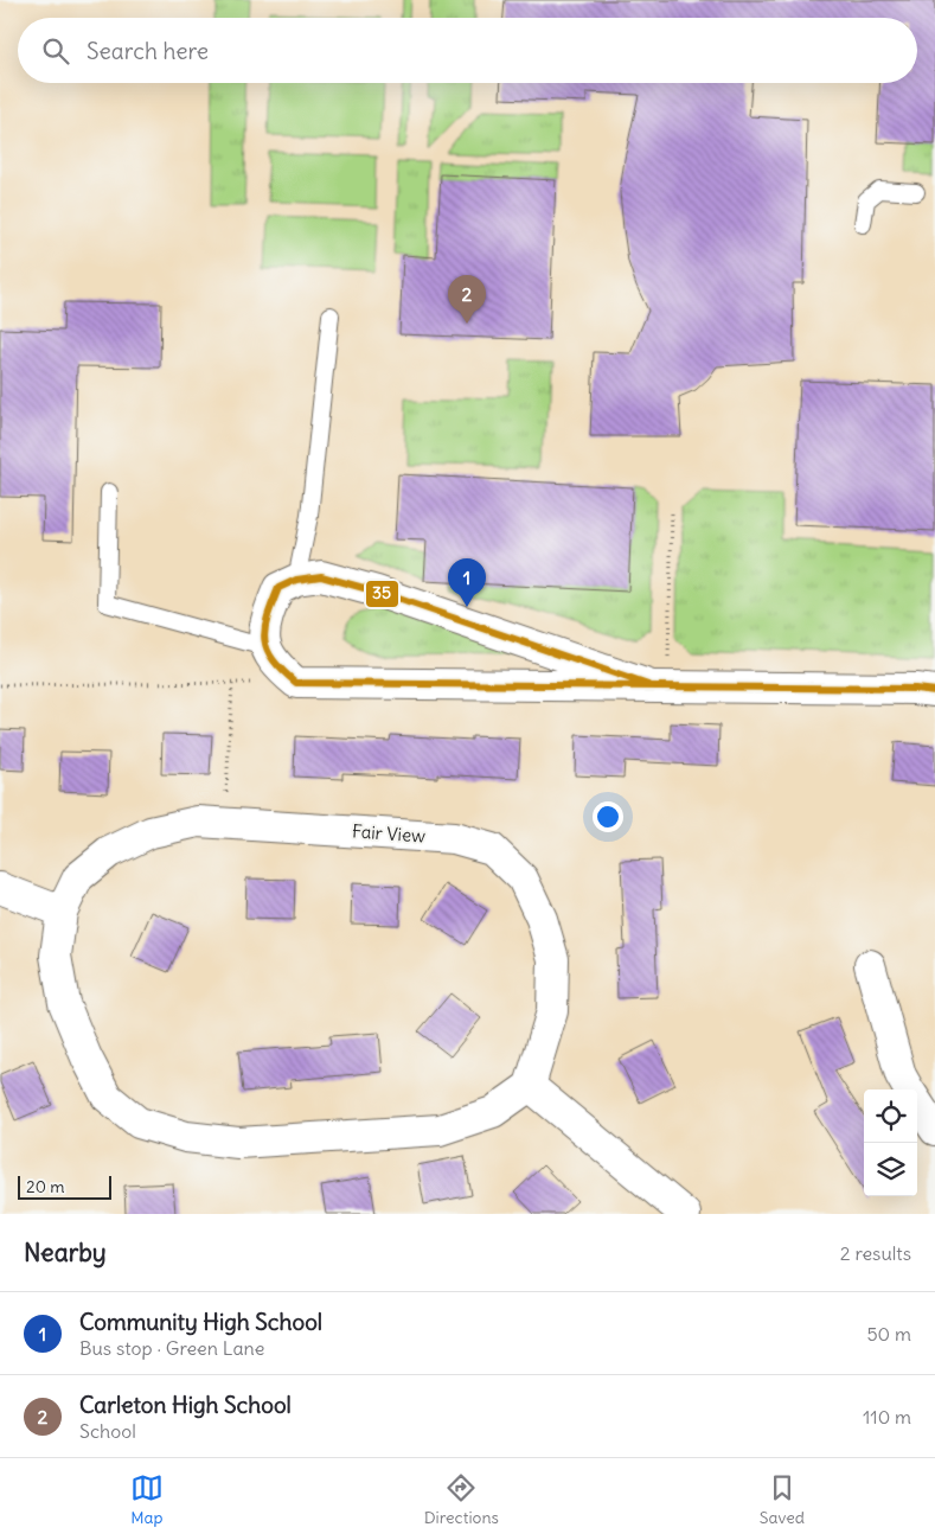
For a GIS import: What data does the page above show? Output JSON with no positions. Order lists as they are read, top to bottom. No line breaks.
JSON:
{"streets":{"street":["Fair View"]},"lines":["transit line 35"],"scale_bar":"20 m","page":{"search":"Search here","pins":["2","1"],"scale":"20 m","heading":["Nearby","2 results"],"list":[{"mark":"1","name":"Community High School","note":"Bus stop · Green Lane","value":"50 m"},{"mark":"2","name":"Carleton High School","note":"School","value":"110 m"}],"nav":["Map","Directions","Saved"]}}
